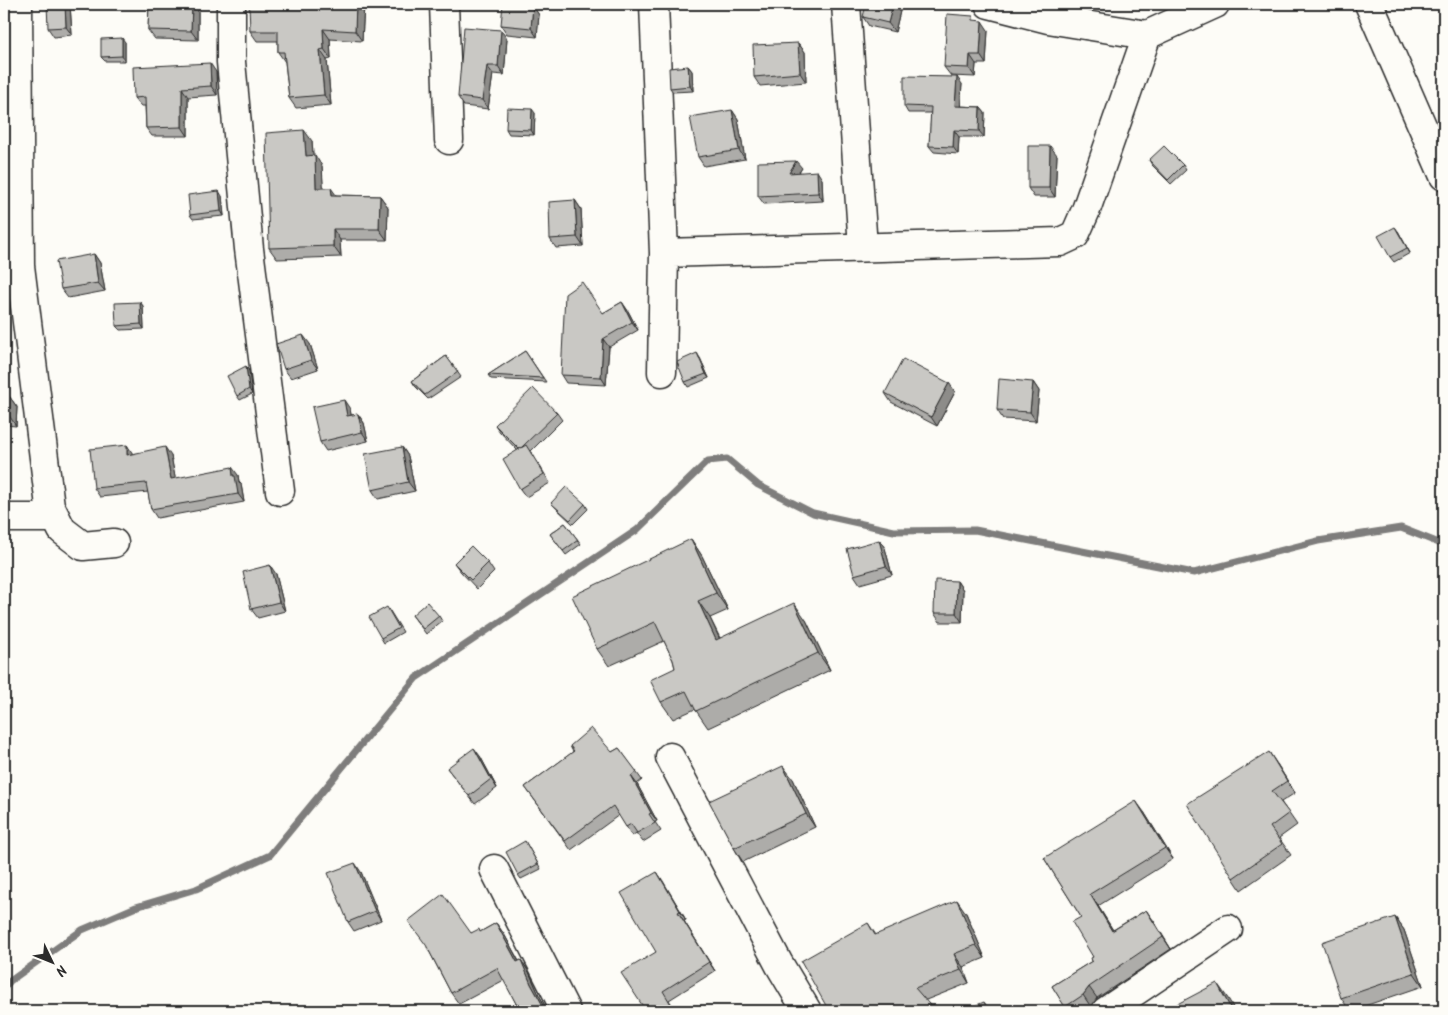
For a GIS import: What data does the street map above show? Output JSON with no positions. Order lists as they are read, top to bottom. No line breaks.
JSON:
{"north":"bottom right"}
